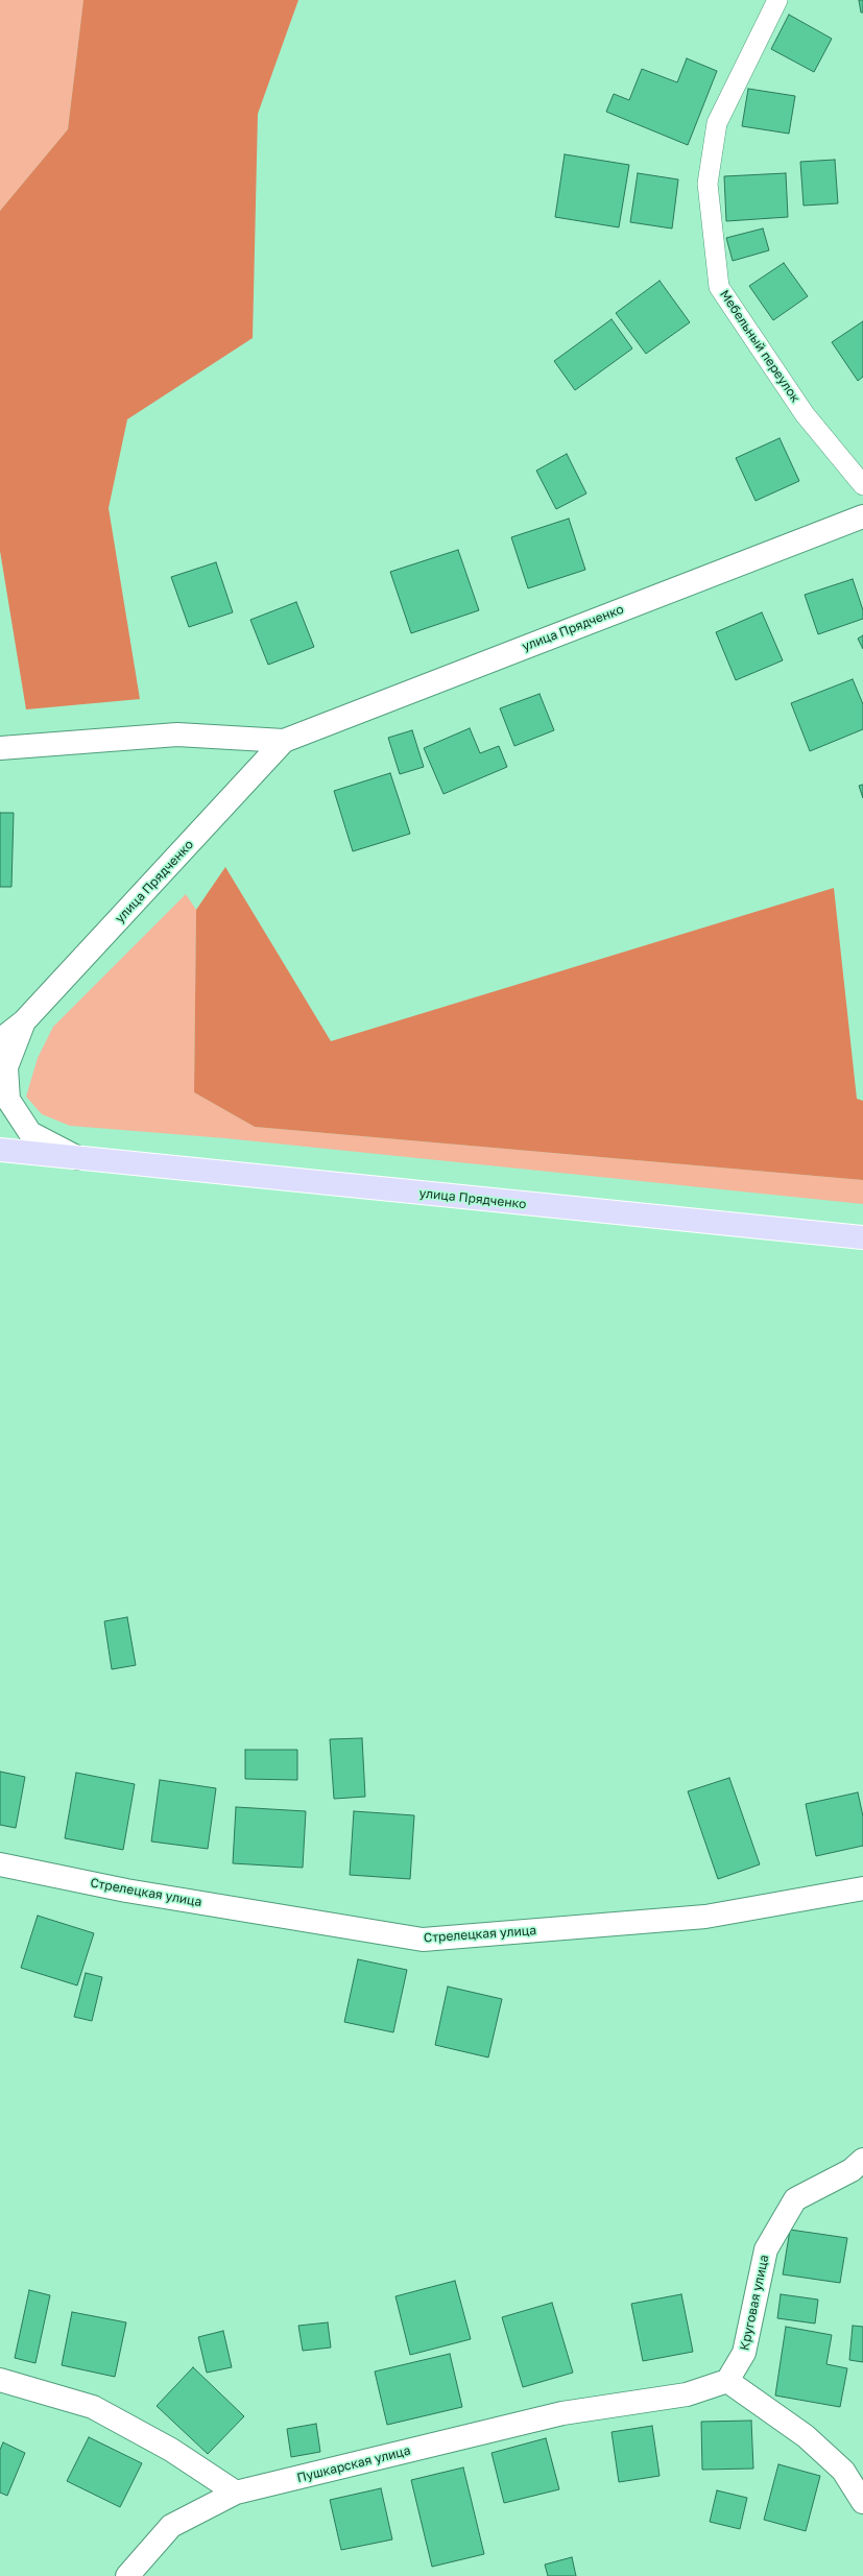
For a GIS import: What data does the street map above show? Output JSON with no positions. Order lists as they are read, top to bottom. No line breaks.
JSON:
{"streets":{"main road":["улица Прядченко"],"street":["Стрелецкая улица","Круговая улица","Пушкарская улица"],"lane":["Мебельный переулок"]},"crossings":[["Круговая улица","Пушкарская улица"]]}
